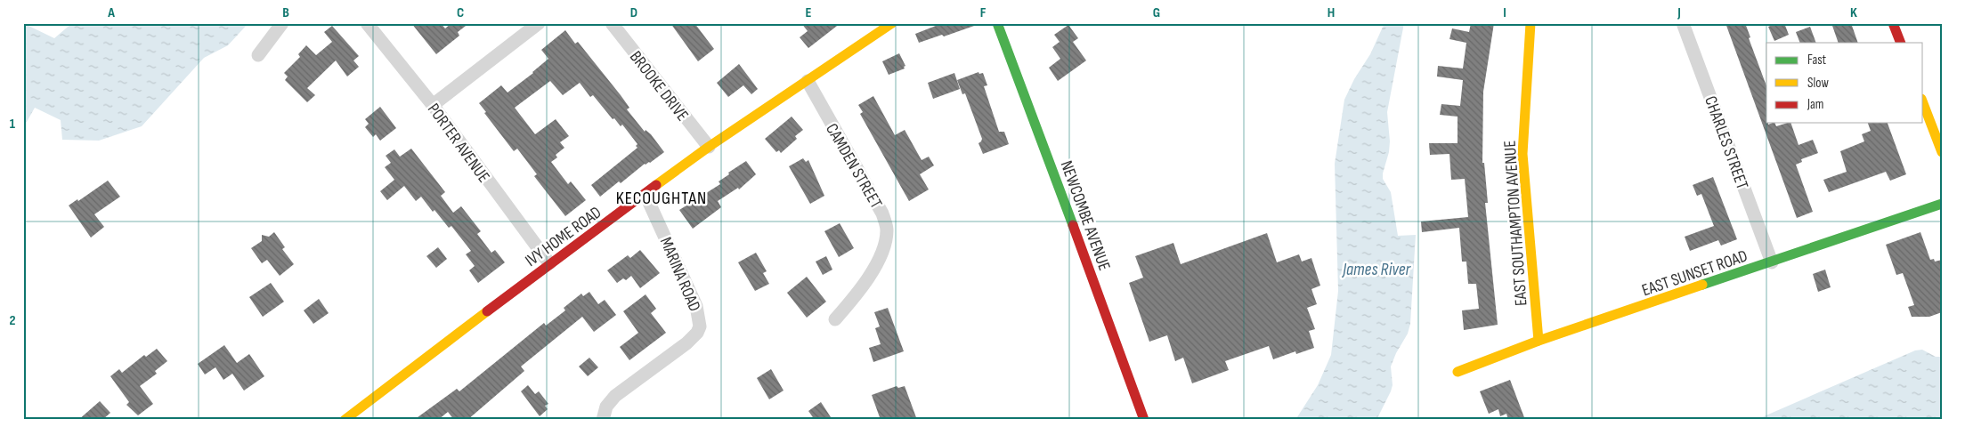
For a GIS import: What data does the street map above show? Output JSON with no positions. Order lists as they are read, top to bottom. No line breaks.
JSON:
{"streets":{"street":["BROOKE DRIVE","PORTER AVENUE","CHARLES STREET","CAMDEN STREET","NEWCOMBE AVENUE","EAST SOUTHAMPTON AVENUE","IVY HOME ROAD","EAST SUNSET ROAD","MARINA ROAD"]},"crossings":[["BROOKE DRIVE","IVY HOME ROAD"],["PORTER AVENUE","IVY HOME ROAD"],["CHARLES STREET","EAST SUNSET ROAD"],["CAMDEN STREET","IVY HOME ROAD"],["EAST SOUTHAMPTON AVENUE","EAST SUNSET ROAD"],["IVY HOME ROAD","MARINA ROAD"]],"districts":["KECOUGHTAN"],"water":["James River"],"legend":["Fast","Slow","Jam"],"grid":{"columns":["A","B","C","D","E","F","G","H","I","J","K"],"rows":["1","2"]}}
